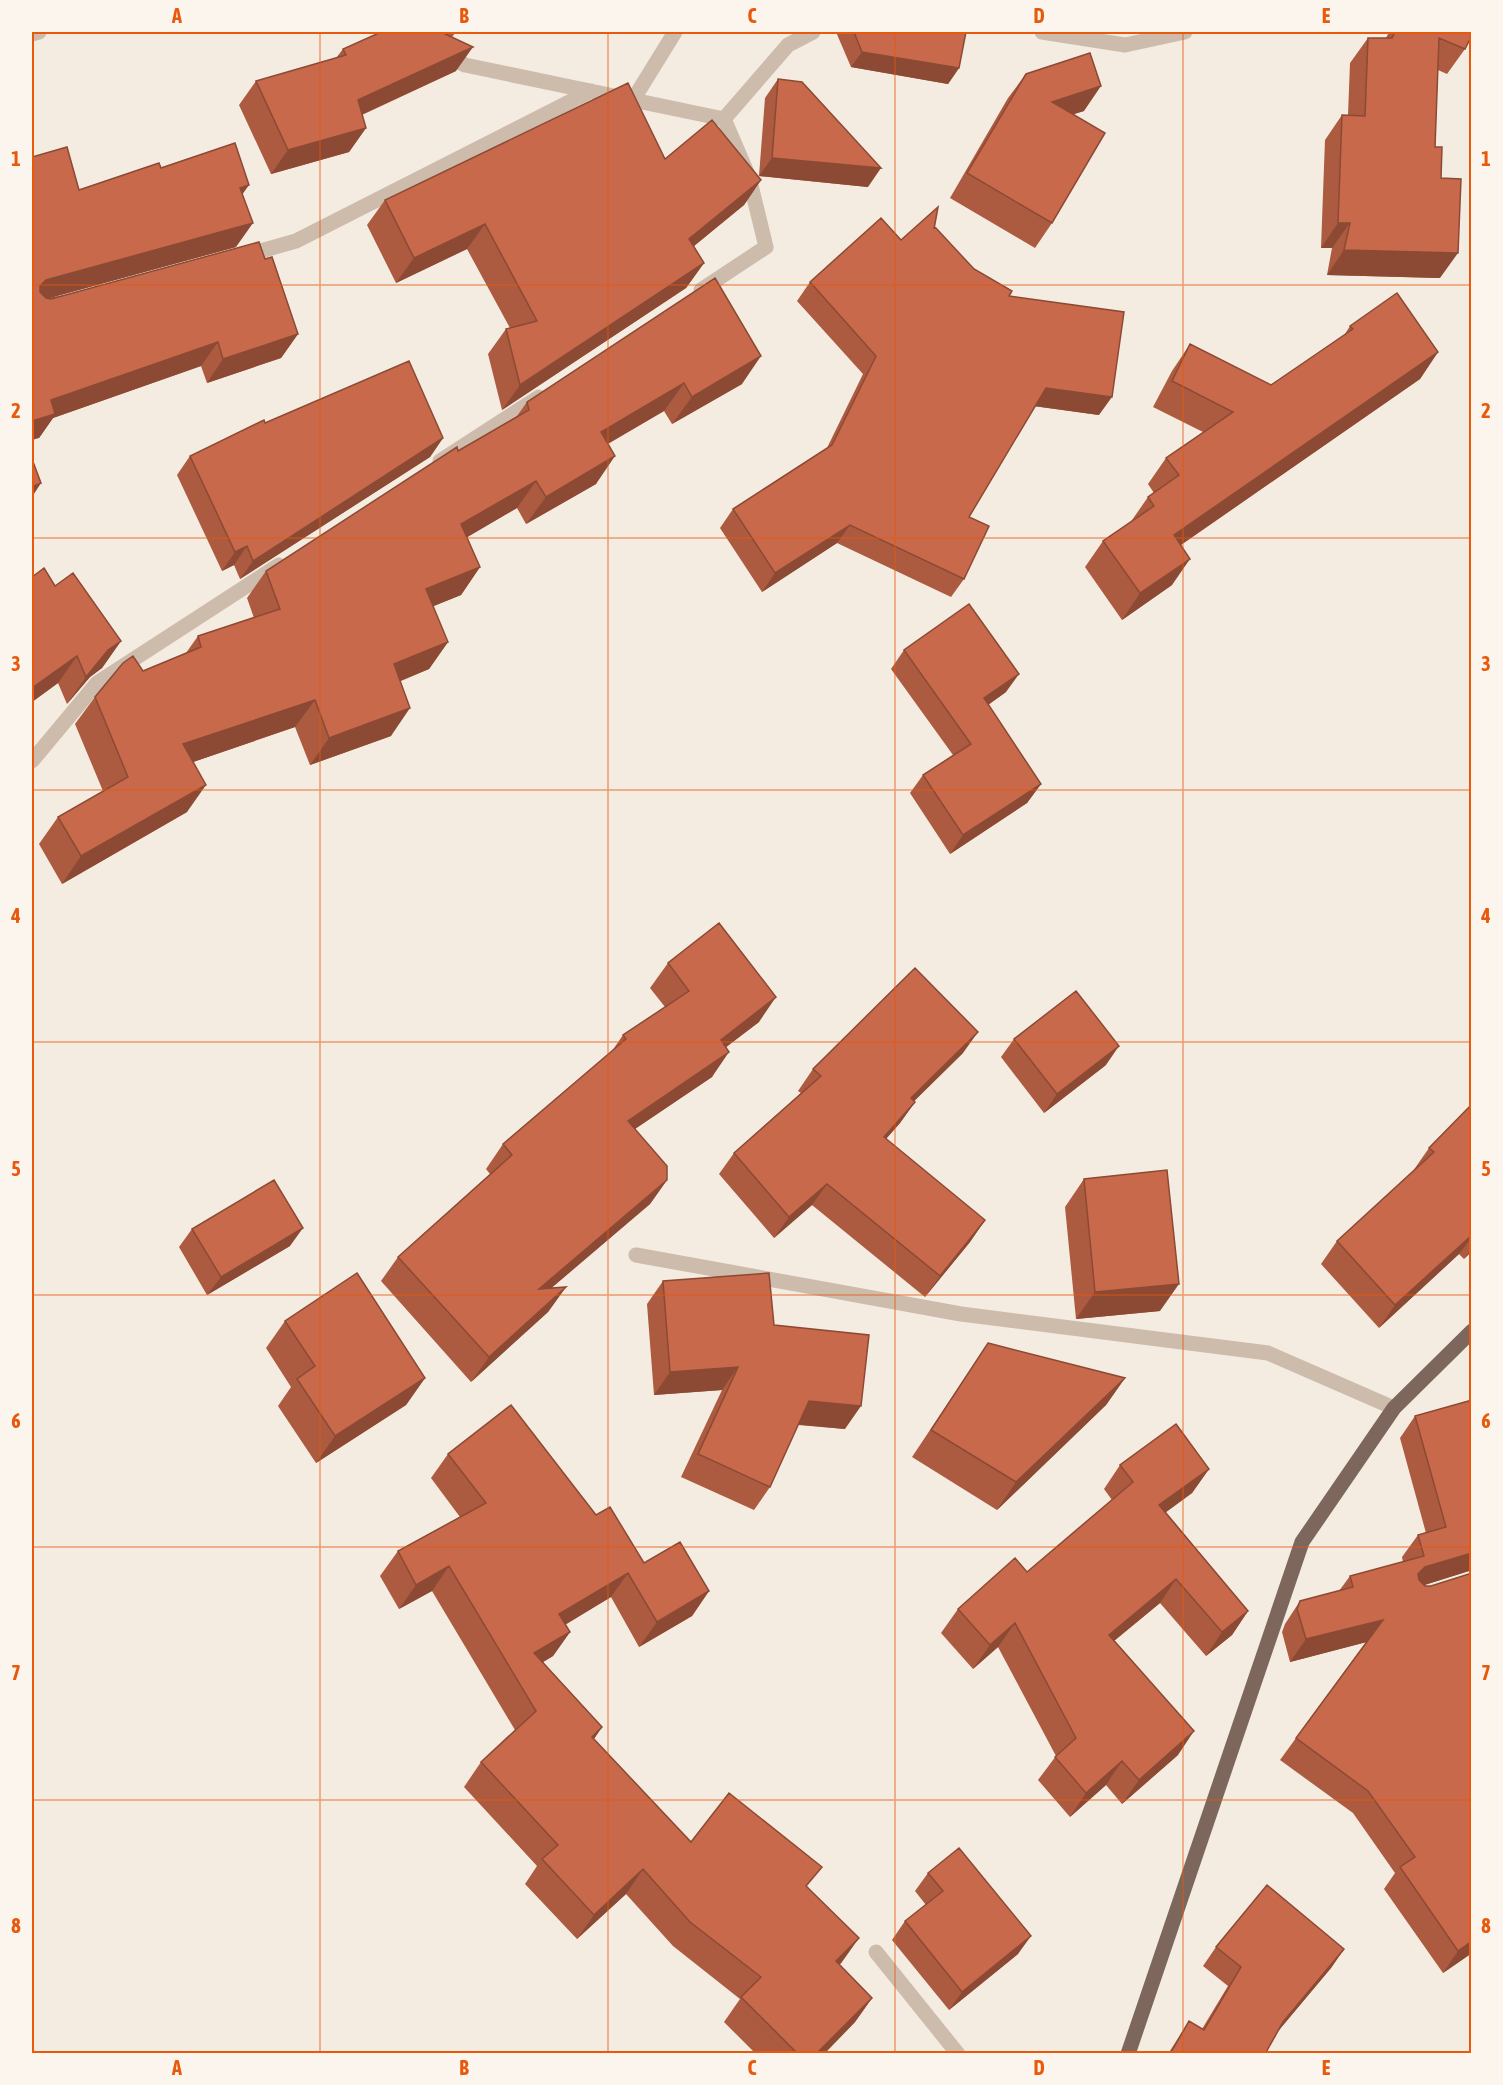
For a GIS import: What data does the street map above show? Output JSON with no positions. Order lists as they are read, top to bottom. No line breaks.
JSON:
{"grid":{"columns":["A","B","C","D","E"],"rows":["1","2","3","4","5","6","7","8"]}}
